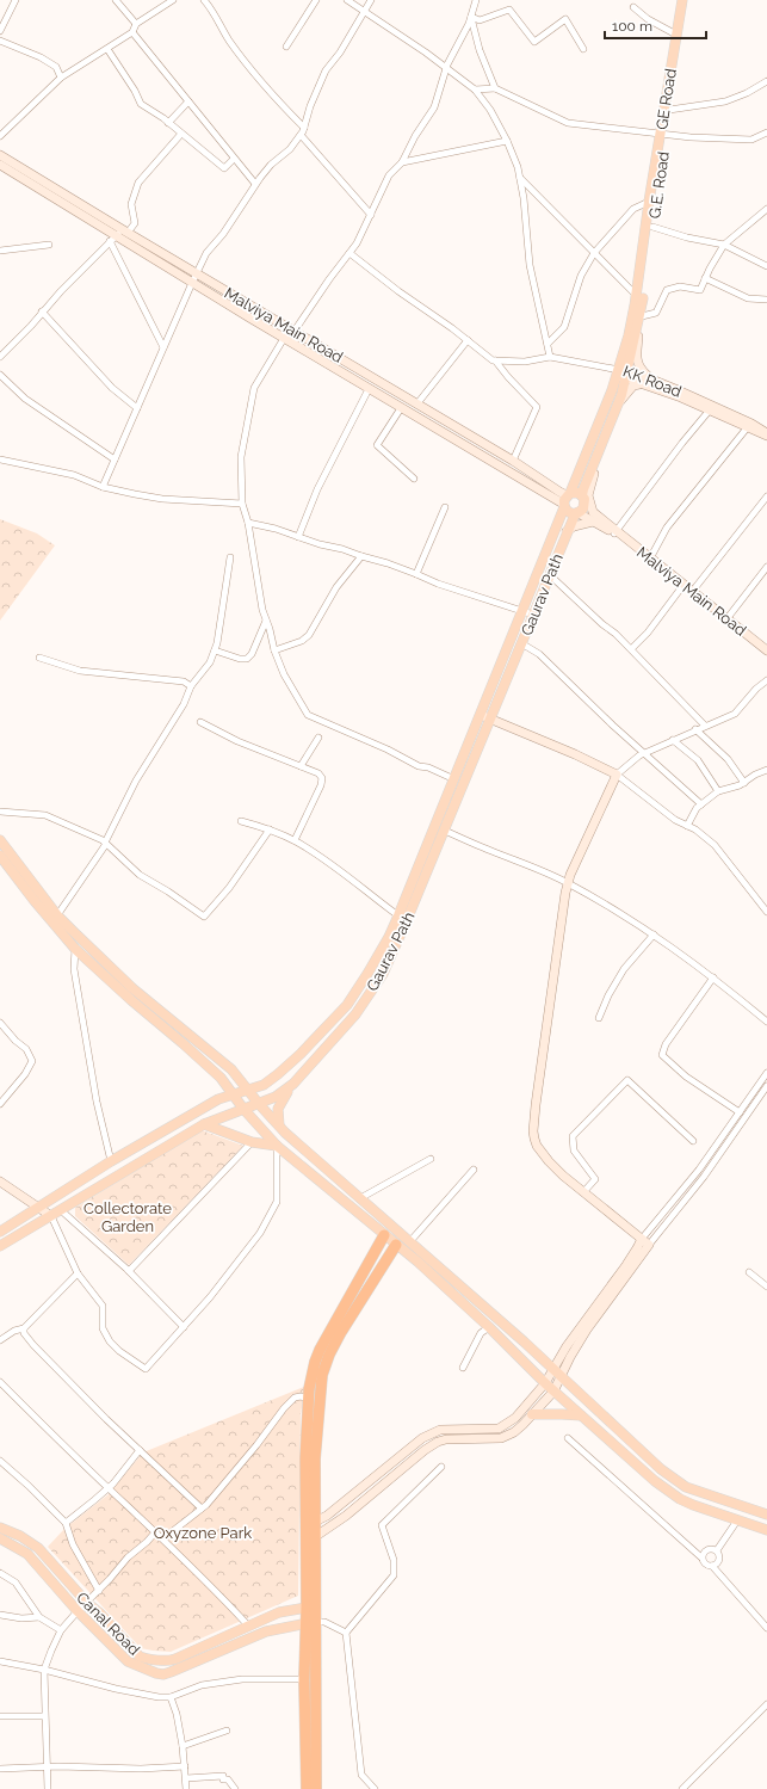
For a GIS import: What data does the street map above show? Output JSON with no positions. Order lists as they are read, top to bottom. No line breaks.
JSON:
{"streets":{"main road":["GE Road","G.E. Road","Gaurav Path","Canal Road"],"street":["Malviya Main Road","KK Road"]},"crossings":[["GE Road","G.E. Road"],["GE Road","KK Road"],["G.E. Road","KK Road"],["Malviya Main Road","Gaurav Path"]],"parks":["Collectorate Garden","Oxyzone Park"],"scale_bar":"100 m"}
